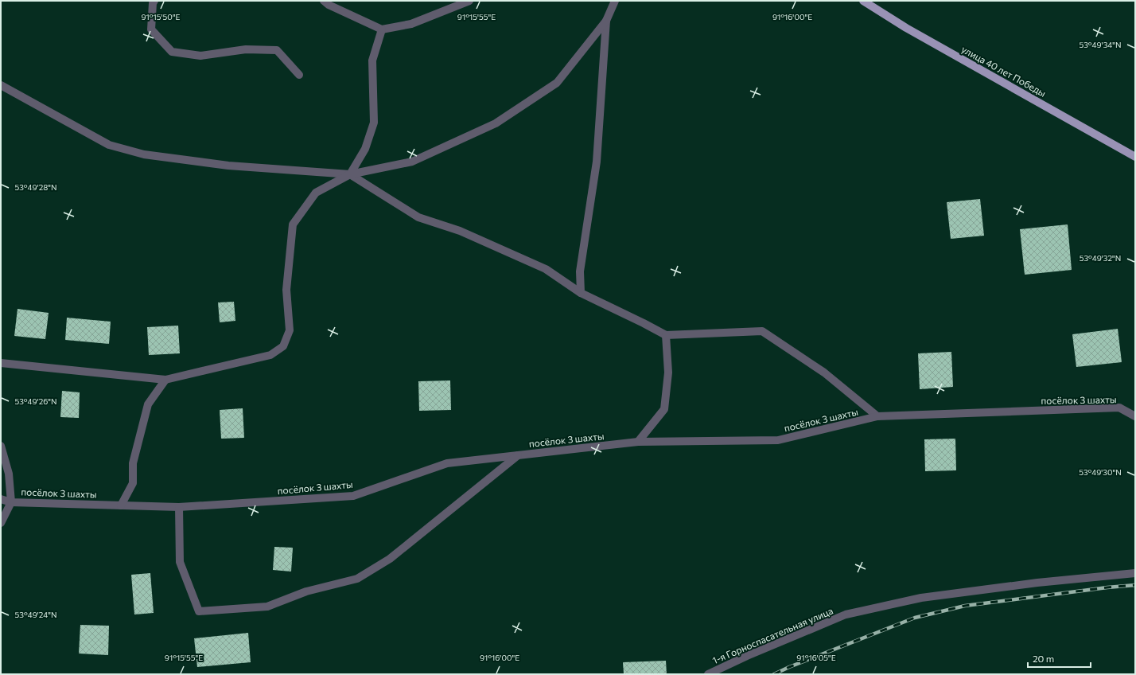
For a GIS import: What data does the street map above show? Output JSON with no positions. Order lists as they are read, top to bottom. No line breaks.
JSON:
{"streets":{"main road":["улица 40 лет Победы"],"street":["посёлок 3 шахты","1-я Горноспасательная улица"]},"scale_bar":"20 m","coordinates":["91°15'50\"E","91°15'55\"E","91°16'00\"E","53°49'34\"N","53°49'28\"N","53°49'32\"N","53°49'26\"N","53°49'30\"N","53°49'24\"N","91°16'05\"E"]}
